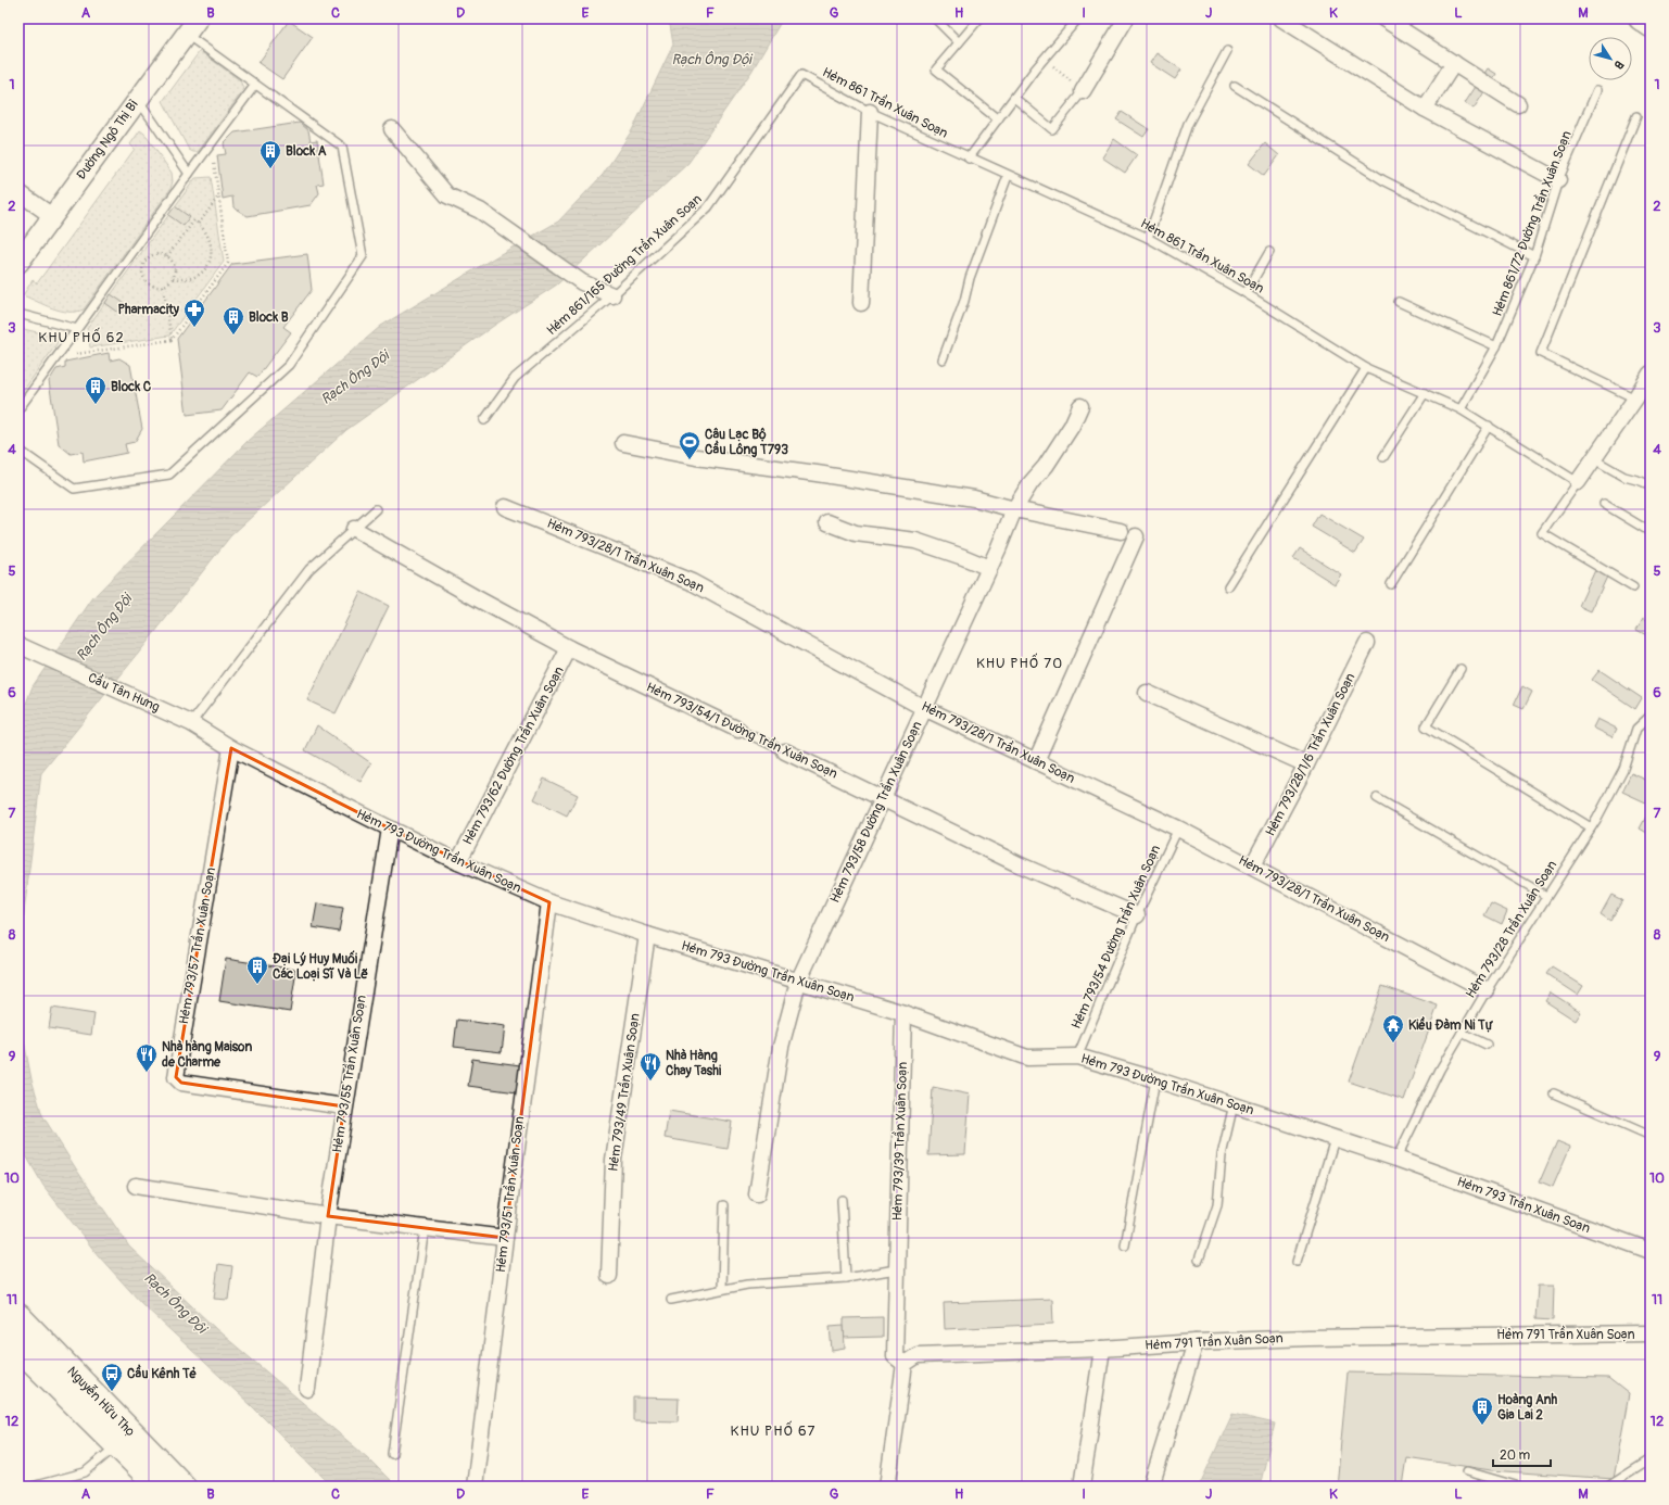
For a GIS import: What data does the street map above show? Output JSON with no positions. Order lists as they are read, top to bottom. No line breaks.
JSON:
{"streets":{"main road":["Nguyễn Hữu Thọ"],"street":["Đường Ngô Thị Bì","Hẻm 793/28/1 Trần Xuân Soạn","Cầu Tân Hưng","Hẻm 793/54/1 Đường Trần Xuân Soạn","Hẻm 793/28/1/6 Trần Xuân Soạn","Hẻm 793/62 Đường Trần Xuân Soạn","Hẻm 793/58 Đường Trần Xuân Soạn","Hẻm 793 Đường Trần Xuân Soạn","Hẻm 793/57 Trần Xuân Soạn","Hẻm 793/55 Trần Xuân Soạn","Hẻm 793/49 Trần Xuân Soạn","Hẻm 793/39 Trần Xuân Soạn","Hẻm 793/51 Trần Xuân Soạn","Hẻm 793 Trần Xuân Soạn","Hẻm 791 Trần Xuân Soạn"],"lane":["Hẻm 861 Trần Xuân Soạn","Hẻm 861/72 Đường Trần Xuân Soạn","Hẻm 861/165 Đường Trần Xuân Soạn","Hẻm 793/28 Trần Xuân Soạn","Hẻm 793/54 Đường Trần Xuân Soạn"]},"crossings":[["Hẻm 861 Trần Xuân Soạn","Hẻm 861/72 Đường Trần Xuân Soạn"],["Hẻm 861 Trần Xuân Soạn","Hẻm 861/165 Đường Trần Xuân Soạn"],["Hẻm 793/28/1 Trần Xuân Soạn","Hẻm 793/28/1/6 Trần Xuân Soạn"],["Hẻm 793/28/1 Trần Xuân Soạn","Hẻm 793/58 Đường Trần Xuân Soạn"],["Hẻm 793/28/1 Trần Xuân Soạn","Hẻm 793/28 Trần Xuân Soạn"],["Hẻm 793/28/1 Trần Xuân Soạn","Hẻm 793/54 Đường Trần Xuân Soạn"],["Cầu Tân Hưng","Hẻm 793 Đường Trần Xuân Soạn"],["Hẻm 793/54/1 Đường Trần Xuân Soạn","Hẻm 793/62 Đường Trần Xuân Soạn"],["Hẻm 793/54/1 Đường Trần Xuân Soạn","Hẻm 793/58 Đường Trần Xuân Soạn"],["Hẻm 793/54/1 Đường Trần Xuân Soạn","Hẻm 793/54 Đường Trần Xuân Soạn"],["Hẻm 793/62 Đường Trần Xuân Soạn","Hẻm 793 Đường Trần Xuân Soạn"],["Hẻm 793/58 Đường Trần Xuân Soạn","Hẻm 793 Đường Trần Xuân Soạn"],["Hẻm 793 Đường Trần Xuân Soạn","Hẻm 793/28 Trần Xuân Soạn"],["Hẻm 793 Đường Trần Xuân Soạn","Hẻm 793/54 Đường Trần Xuân Soạn"],["Hẻm 793 Đường Trần Xuân Soạn","Hẻm 793/57 Trần Xuân Soạn"],["Hẻm 793 Đường Trần Xuân Soạn","Hẻm 793/55 Trần Xuân Soạn"],["Hẻm 793 Đường Trần Xuân Soạn","Hẻm 793/49 Trần Xuân Soạn"],["Hẻm 793 Đường Trần Xuân Soạn","Hẻm 793/39 Trần Xuân Soạn"],["Hẻm 793 Đường Trần Xuân Soạn","Hẻm 793/51 Trần Xuân Soạn"],["Hẻm 793 Đường Trần Xuân Soạn","Hẻm 793 Trần Xuân Soạn"],["Hẻm 793/28 Trần Xuân Soạn","Hẻm 793 Trần Xuân Soạn"],["Hẻm 793/57 Trần Xuân Soạn","Hẻm 793/55 Trần Xuân Soạn"],["Hẻm 793/39 Trần Xuân Soạn","Hẻm 791 Trần Xuân Soạn"]],"districts":["KHU PHỐ 62","KHU PHỐ 70","KHU PHỐ 67"],"water":["Rạch Ông Đội"],"places":{"building":["Block A","Block B","Block C","Đại Lý Huy Muối Các Loại Sĩ Và Lẽ","Hoàng Anh Gia Lai 2"],"pharmacy":["Pharmacity"],"sports":["Câu Lạc Bộ Cầu Lông T793"],"temple":["Kiều Đàm Ni Tự"],"restaurant":["Nhà hàng Maison de Charme","Nhà Hàng Chay Tashi"],"bus stop":["Cầu Kênh Tẻ"]},"scale_bar":"20 m","north":"bottom right","grid":{"columns":["A","B","C","D","E","F","G","H","I","J","K","L","M"],"rows":["1","2","3","4","5","6","7","8","9","10","11","12"]}}
